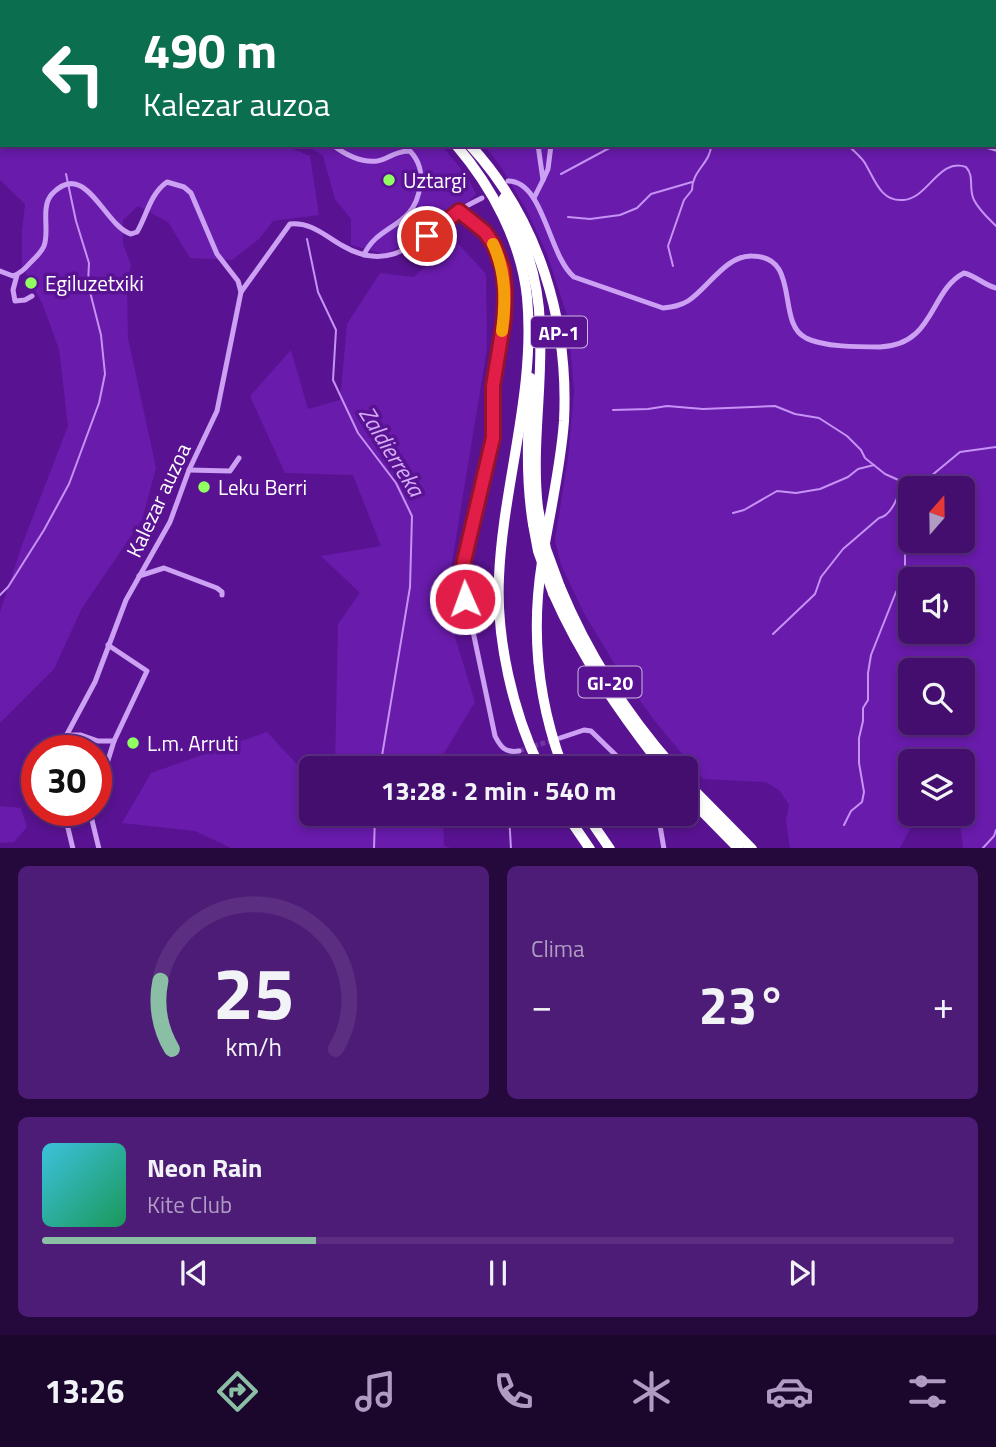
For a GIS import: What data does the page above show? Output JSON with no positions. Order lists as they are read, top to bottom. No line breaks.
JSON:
{"streets":{"highway":["AP-1","GI-20"],"street":["Kalezar auzoa"]},"crossings":[["AP-1","GI-20"]],"water":["Zaldierreka"],"places":["Uztargi","Egiluzetxiki","Leku Berri","L.m. Arruti"],"north":"top","page":{"turn":["490 m","Kalezar auzoa"],"limit":"30","trip":"13:28 · 2 min · 540 m","tile":"Clima","heat":["−","23°","+"],"song":["Neon Rain","Kite Club"],"tabs":"13:26","gauge":["25","km/h"]}}
